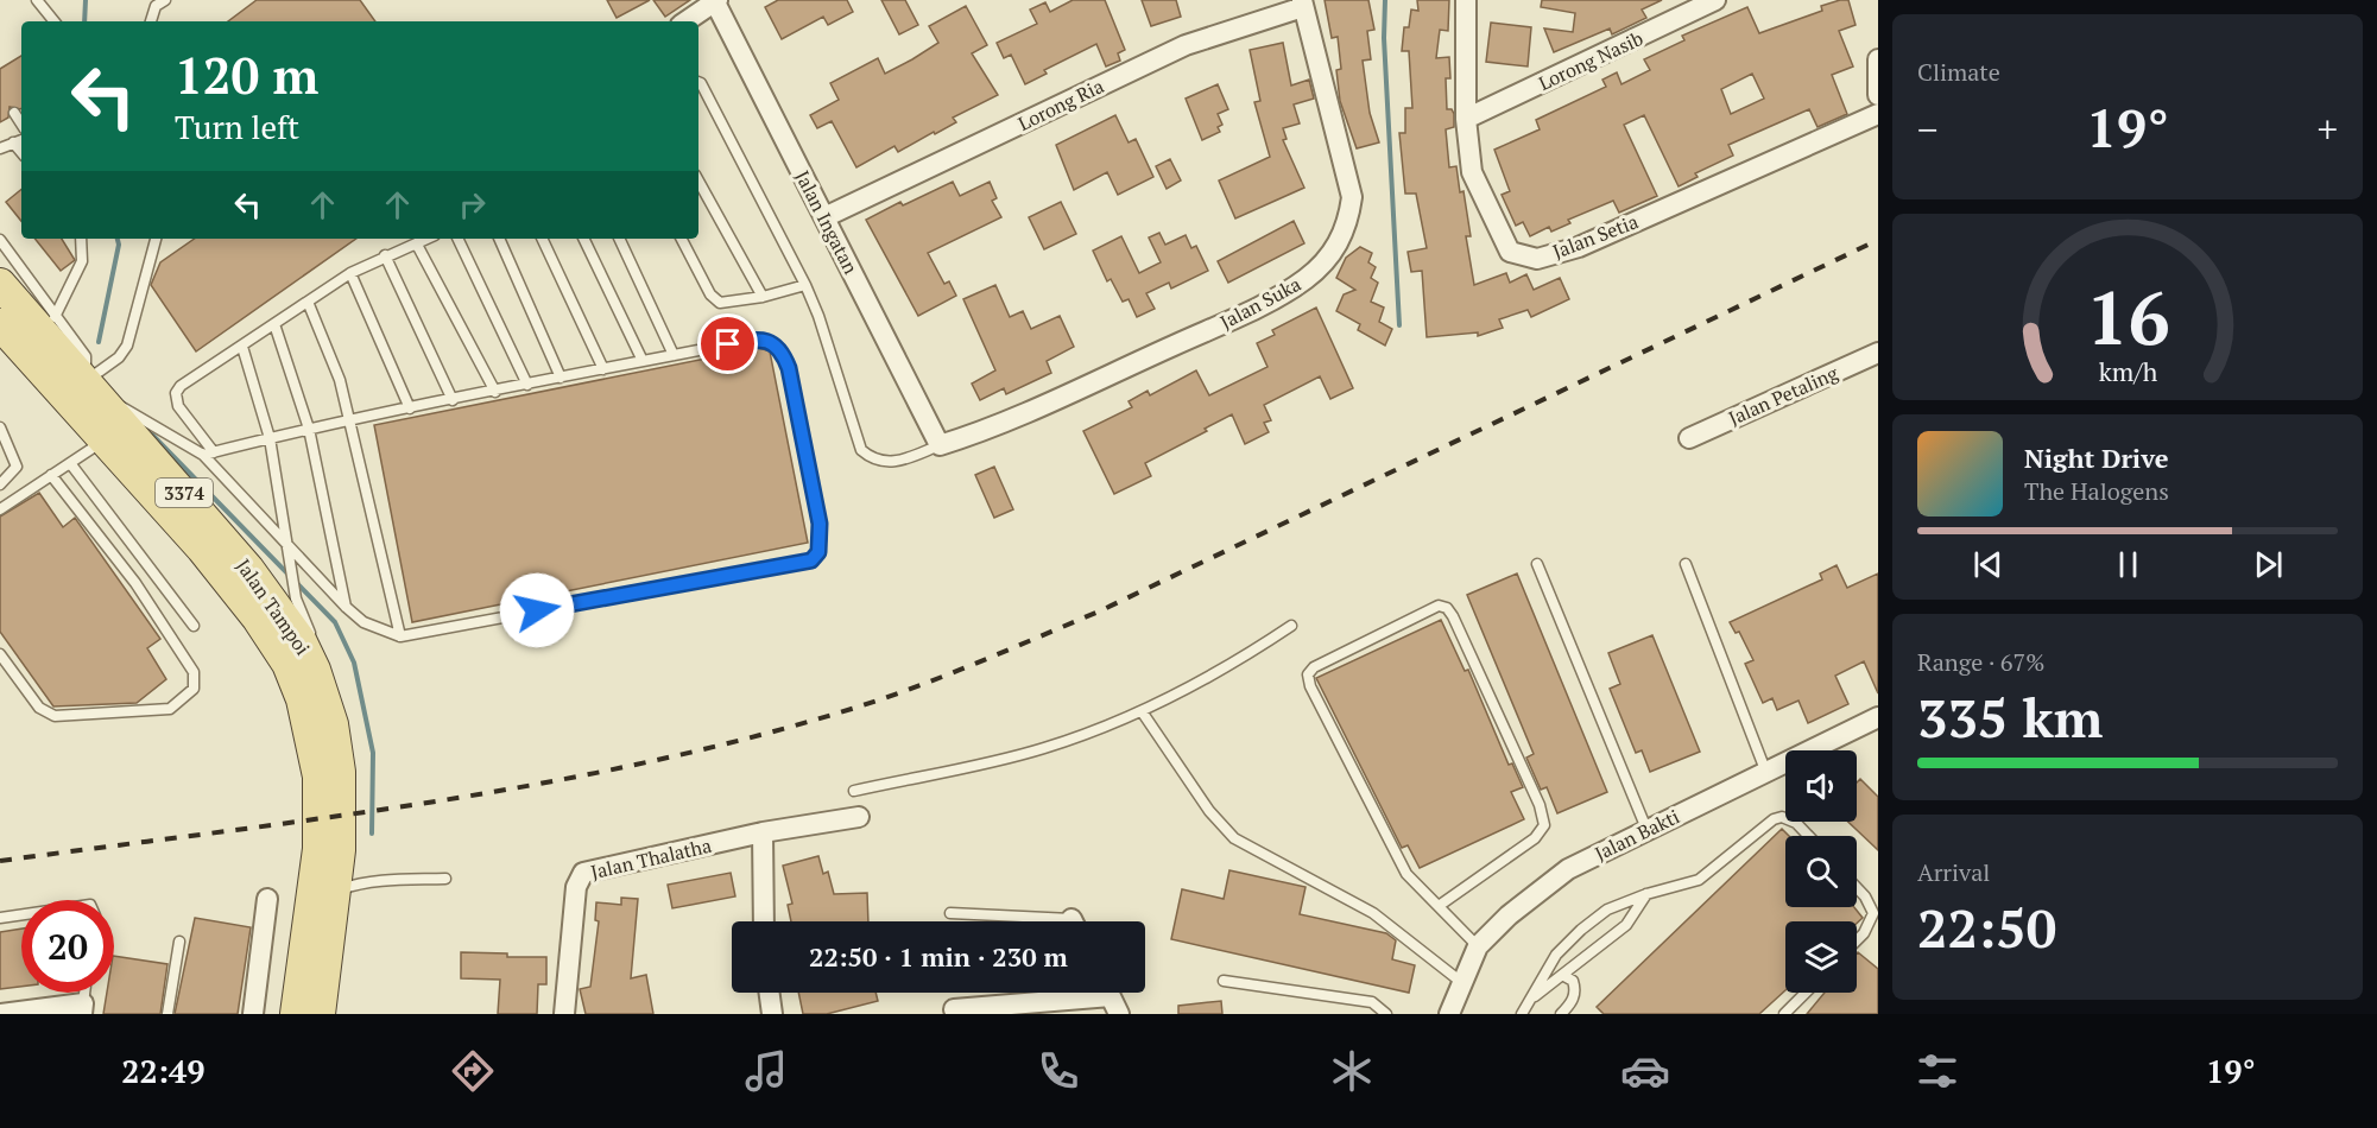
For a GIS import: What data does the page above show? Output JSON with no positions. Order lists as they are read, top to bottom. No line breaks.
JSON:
{"streets":{"main road":["3374","Jalan Tampoi"],"street":["Lorong Nasib","Lorong Ria","Jalan Ingatan","Jalan Setia","Jalan Suka","Jalan Petaling","Jalan Bakti","Jalan Thalatha"]},"crossings":[["Lorong Nasib","Jalan Setia"],["Lorong Ria","Jalan Ingatan"],["Lorong Ria","Jalan Suka"],["Jalan Ingatan","Jalan Suka"]],"page":{"tile":["Climate",["Range · 67%","335 km"],["Arrival","22:50"]],"turn":["120 m","Turn left"],"heat":["−","19°","+"],"song":["Night Drive","The Halogens"],"limit":"20","trip":"22:50 · 1 min · 230 m","tabs":["22:49","19°"],"gauge":["16","km/h"]}}
